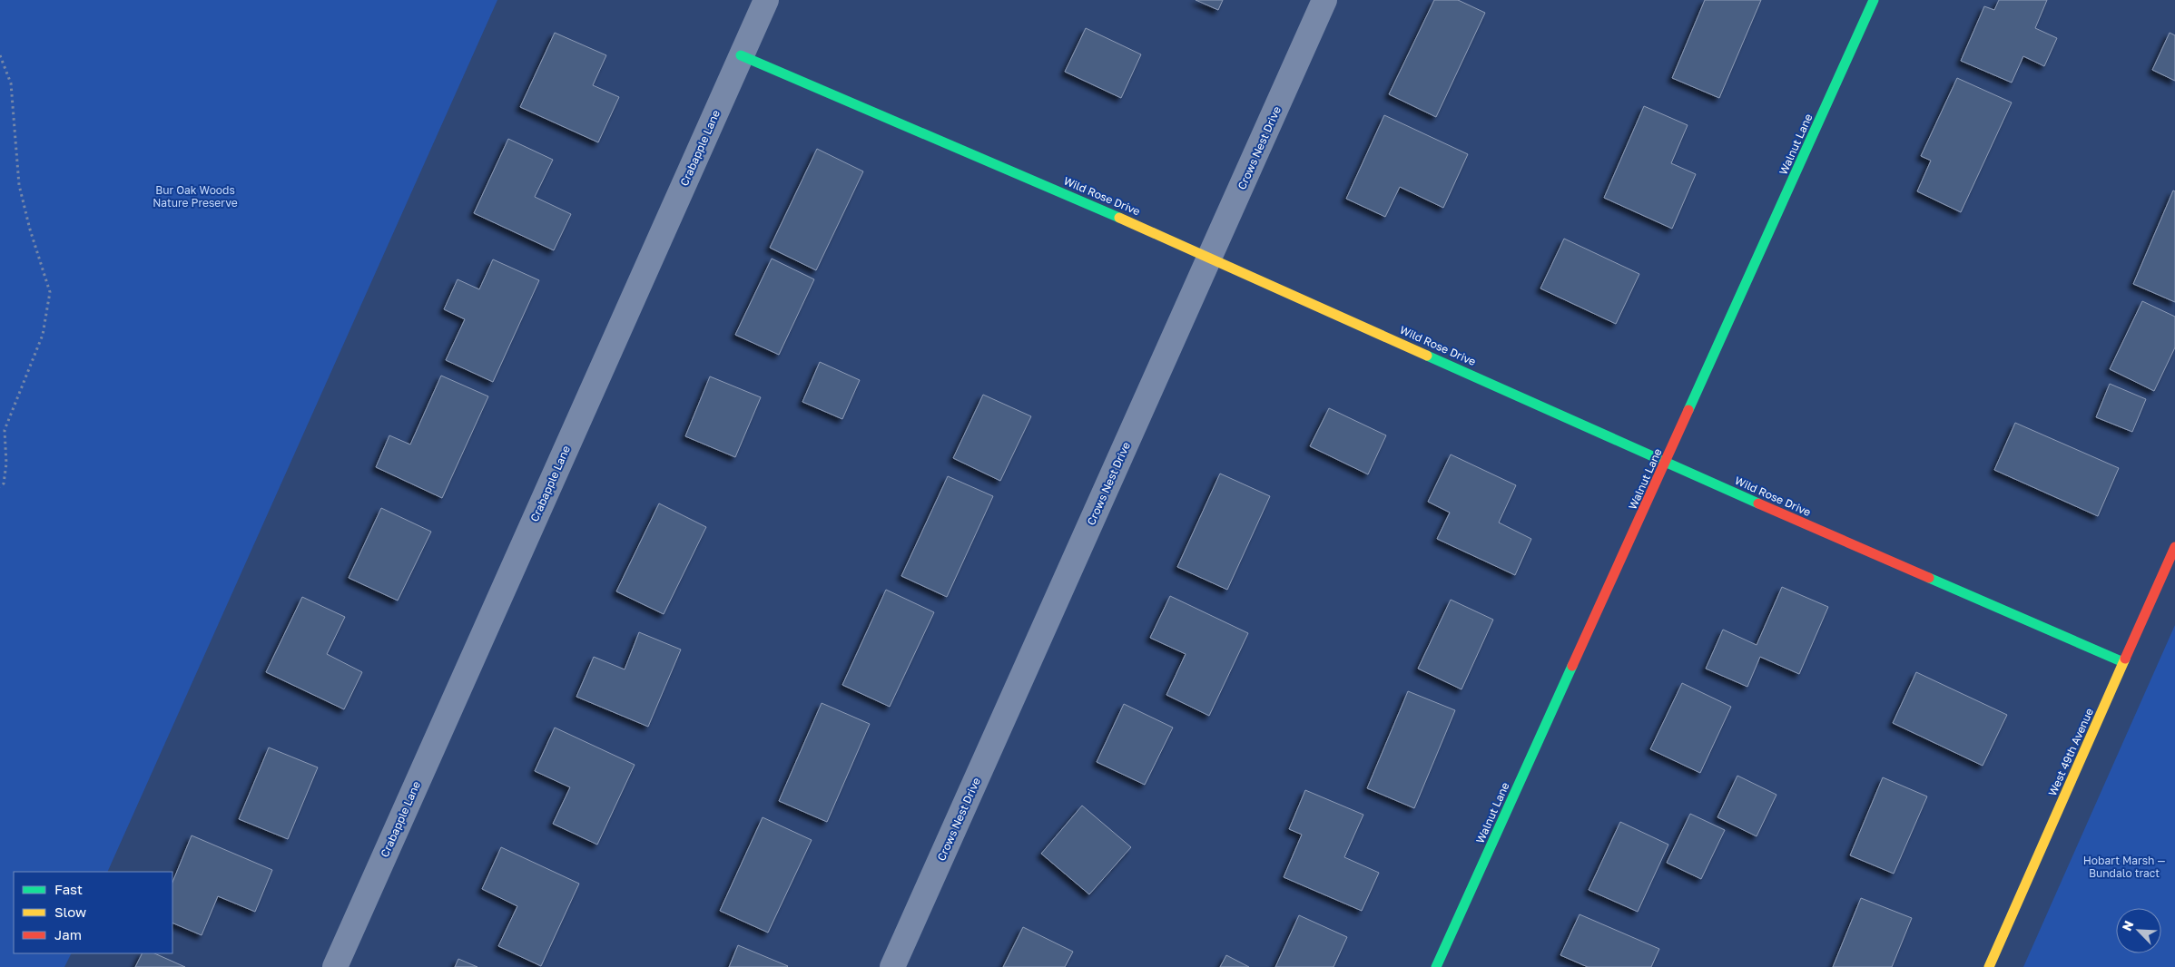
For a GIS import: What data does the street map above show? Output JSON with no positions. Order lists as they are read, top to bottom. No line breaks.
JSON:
{"streets":{"street":["Walnut Lane","Crabapple Lane","Crows Nest Drive","Wild Rose Drive","West 49th Avenue"]},"crossings":[["Walnut Lane","Wild Rose Drive"],["Crabapple Lane","Wild Rose Drive"],["Crows Nest Drive","Wild Rose Drive"],["Wild Rose Drive","West 49th Avenue"]],"parks":["Bur Oak Woods Nature Preserve","Hobart Marsh — Bundalo tract"],"legend":["Fast","Slow","Jam"],"north":"top left"}
